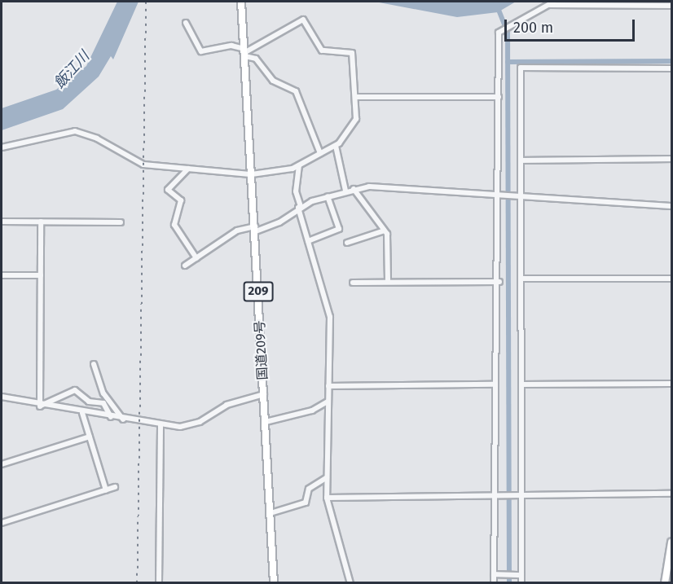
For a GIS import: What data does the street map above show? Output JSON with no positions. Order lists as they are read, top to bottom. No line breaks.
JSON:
{"streets":{"highway":["209","国道209号"]},"water":["飯江川"],"scale_bar":"200 m"}
